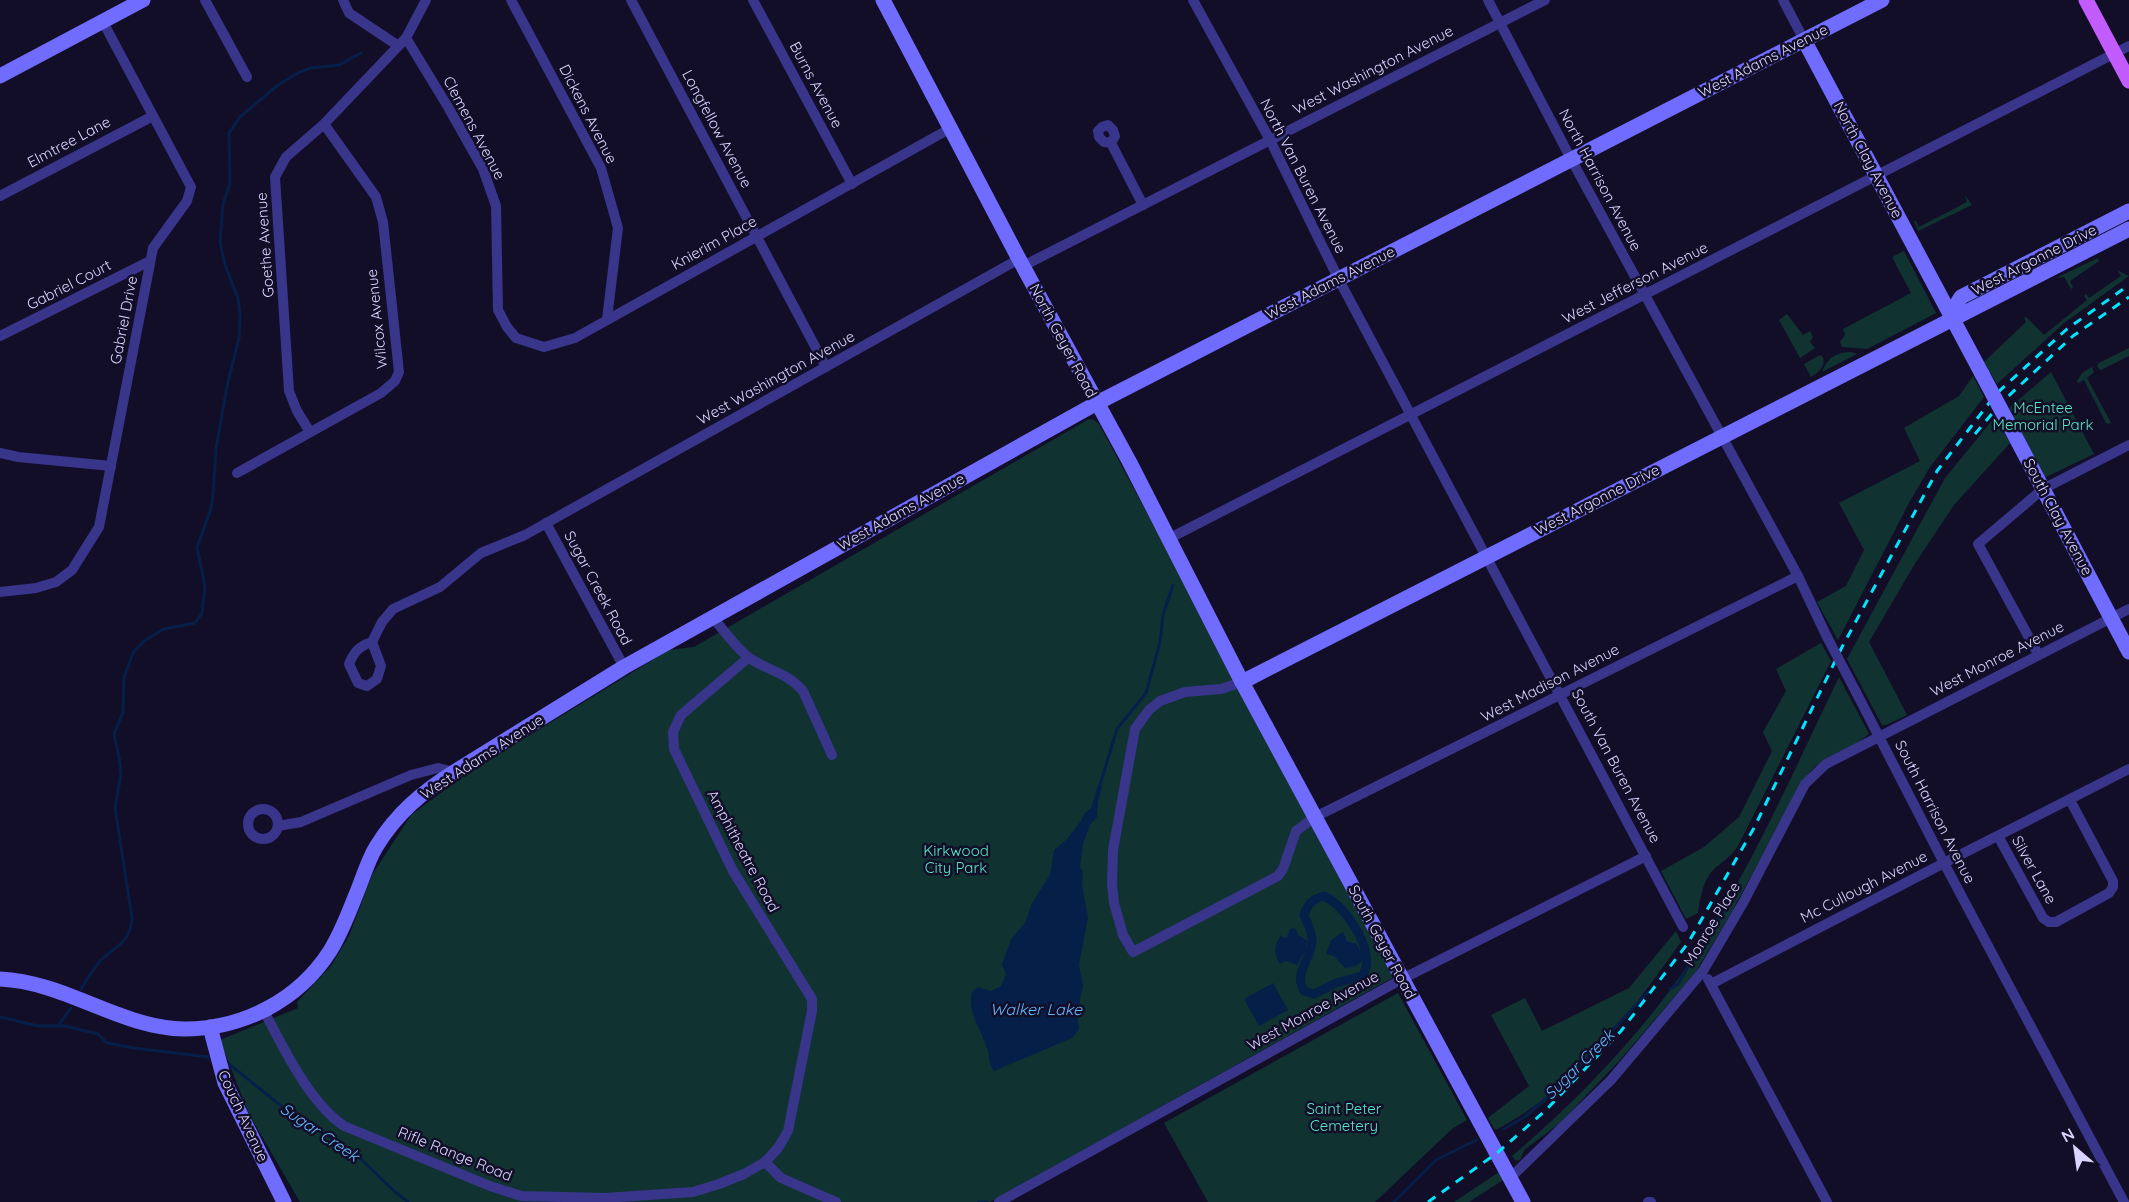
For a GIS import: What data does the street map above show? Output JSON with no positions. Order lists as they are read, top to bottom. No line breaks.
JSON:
{"streets":{"street":["West Adams Avenue","West Washington Avenue","Burns Avenue","Dickens Avenue","Clemens Avenue","Longfellow Avenue","Elmtree Lane","North Clay Avenue","North Van Buren Avenue","North Harrison Avenue","Knierim Place","Goethe Avenue","West Argonne Drive","West Jefferson Avenue","Gabriel Court","Wilcox Avenue","Gabriel Drive","North Geyer Road","South Clay Avenue","Sugar Creek Road","West Monroe Avenue","West Madison Avenue","South Van Buren Avenue","South Harrison Avenue","Amphitheatre Road","Silver Lane","Mc Cullough Avenue","Monroe Place","South Geyer Road","Couch Avenue","Rifle Range Road"]},"crossings":[["West Adams Avenue","North Clay Avenue"],["West Adams Avenue","North Van Buren Avenue"],["West Adams Avenue","North Harrison Avenue"],["West Adams Avenue","North Geyer Road"],["West Adams Avenue","Sugar Creek Road"],["West Adams Avenue","Couch Avenue"],["West Adams Avenue","Rifle Range Road"],["West Washington Avenue","Longfellow Avenue"],["West Washington Avenue","North Van Buren Avenue"],["West Washington Avenue","North Harrison Avenue"],["West Washington Avenue","North Geyer Road"],["West Washington Avenue","Sugar Creek Road"],["Burns Avenue","Knierim Place"],["Dickens Avenue","Knierim Place"],["Clemens Avenue","Knierim Place"],["Clemens Avenue","Goethe Avenue"],["Longfellow Avenue","Knierim Place"],["Elmtree Lane","Gabriel Drive"],["North Clay Avenue","West Argonne Drive"],["North Clay Avenue","West Jefferson Avenue"],["North Clay Avenue","South Clay Avenue"],["North Van Buren Avenue","West Argonne Drive"],["North Van Buren Avenue","West Jefferson Avenue"],["North Van Buren Avenue","South Van Buren Avenue"],["North Harrison Avenue","West Argonne Drive"],["North Harrison Avenue","West Jefferson Avenue"],["North Harrison Avenue","South Harrison Avenue"],["Knierim Place","North Geyer Road"],["Goethe Avenue","Wilcox Avenue"],["West Argonne Drive","North Geyer Road"],["West Argonne Drive","South Clay Avenue"],["West Argonne Drive","West Madison Avenue"],["West Argonne Drive","South Van Buren Avenue"],["West Argonne Drive","South Harrison Avenue"],["West Argonne Drive","South Geyer Road"],["West Jefferson Avenue","North Geyer Road"],["Gabriel Court","Gabriel Drive"],["North Geyer Road","West Madison Avenue"],["North Geyer Road","South Geyer Road"],["South Clay Avenue","West Monroe Avenue"],["West Monroe Avenue","South Van Buren Avenue"],["West Monroe Avenue","South Harrison Avenue"],["West Monroe Avenue","Monroe Place"],["West Monroe Avenue","South Geyer Road"],["West Madison Avenue","South Van Buren Avenue"],["West Madison Avenue","South Harrison Avenue"],["West Madison Avenue","South Geyer Road"],["South Harrison Avenue","Mc Cullough Avenue"],["South Harrison Avenue","Monroe Place"],["Amphitheatre Road","Rifle Range Road"],["Silver Lane","Mc Cullough Avenue"],["Monroe Place","South Geyer Road"]],"water":["Walker Lake","Sugar Creek"],"parks":["McEntee Memorial Park","Kirkwood City Park","Saint Peter Cemetery"],"north":"top left"}
